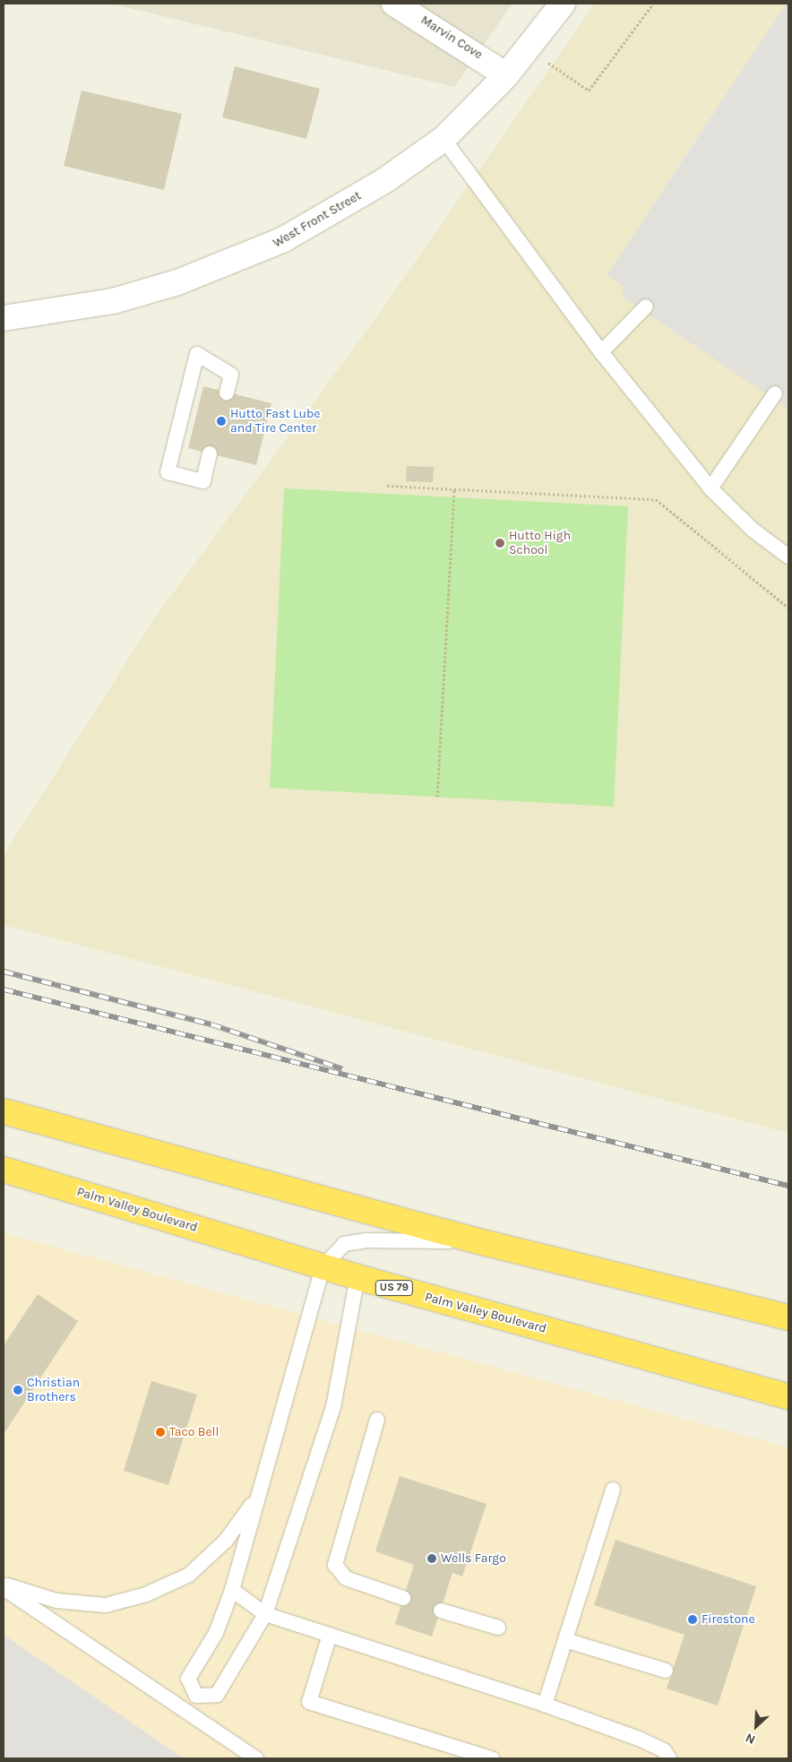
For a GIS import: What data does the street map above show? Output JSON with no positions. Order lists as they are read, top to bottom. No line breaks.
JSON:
{"streets":{"highway":["Palm Valley Boulevard","US 79"],"street":["Marvin Cove","West Front Street"]},"crossings":[["Marvin Cove","West Front Street"]],"places":["Hutto Fast Lube and Tire Center","Hutto High School","Christian Brothers","Taco Bell","Wells Fargo","Firestone"],"north":"bottom left"}
